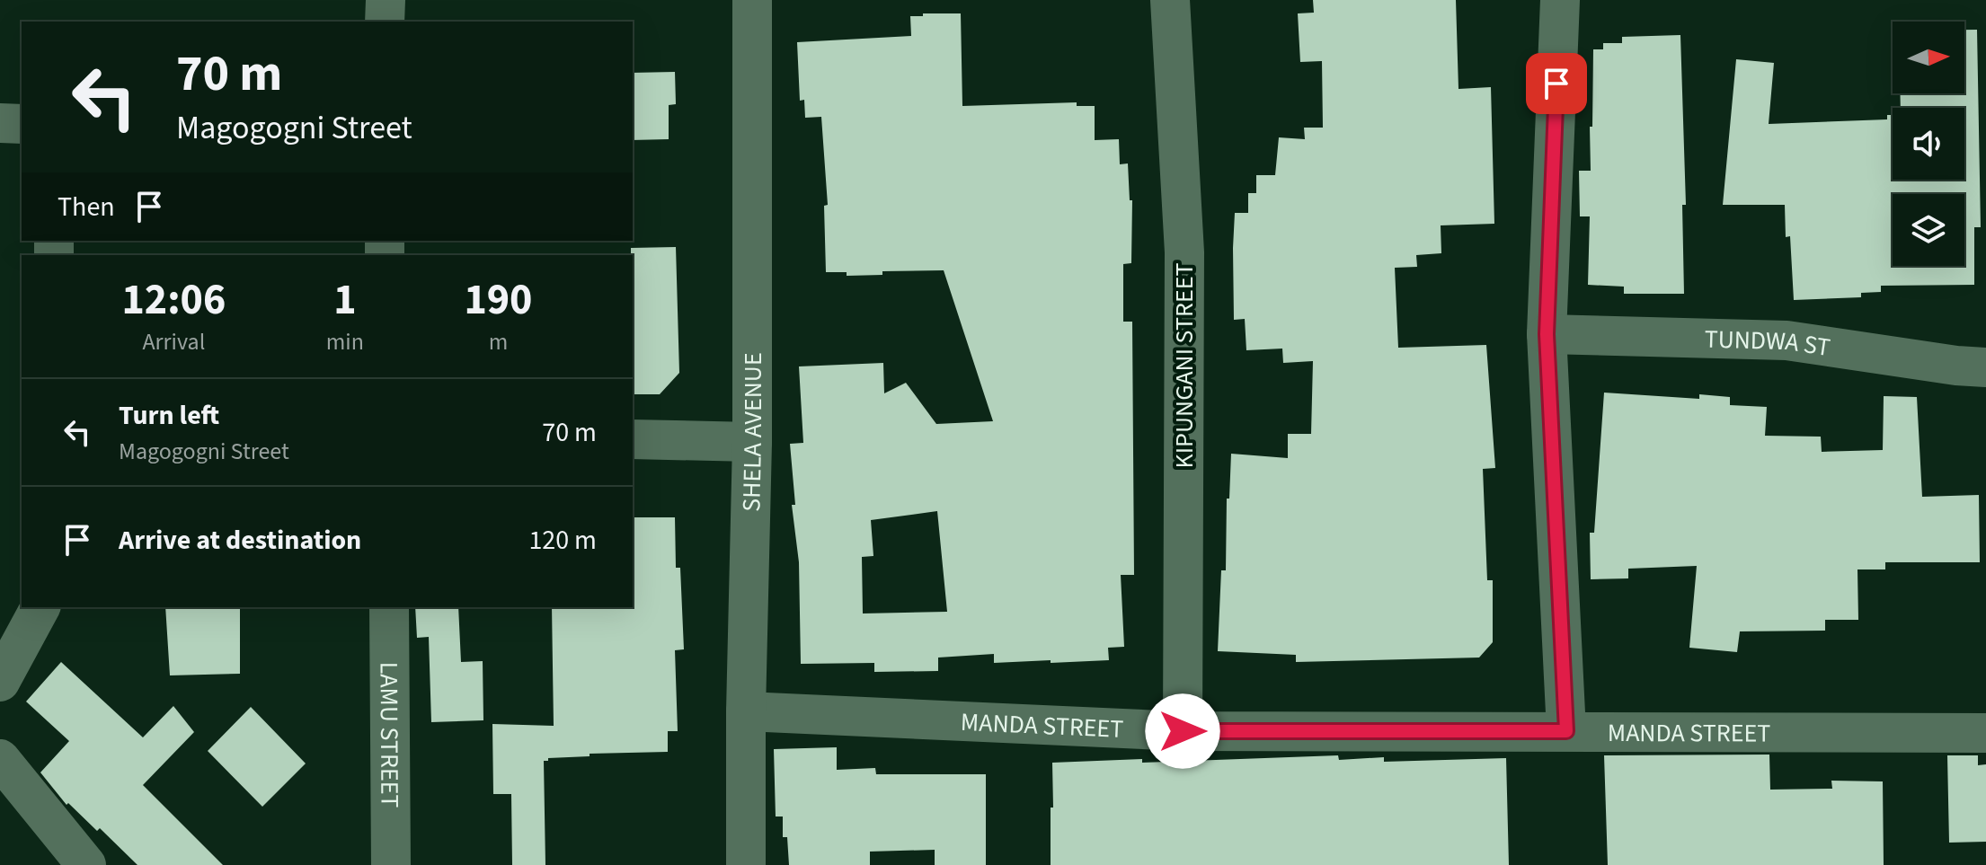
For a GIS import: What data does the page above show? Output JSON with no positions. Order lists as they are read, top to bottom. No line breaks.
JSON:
{"streets":{"street":["TUNDWA ST","KIPUNGANI STREET","SHELA AVENUE","MANDA STREET","LAMU STREET"]},"crossings":[["KIPUNGANI STREET","MANDA STREET"],["SHELA AVENUE","MANDA STREET"]],"north":"right","page":{"turn":["70 m","Magogogni Street"],"then":"Then","eta":["12:06","Arrival","1","min","190","m"],"list":[{"name":"Turn left","note":"Magogogni Street","value":"70 m"},{"name":"Arrive at destination","value":"120 m"}]}}
